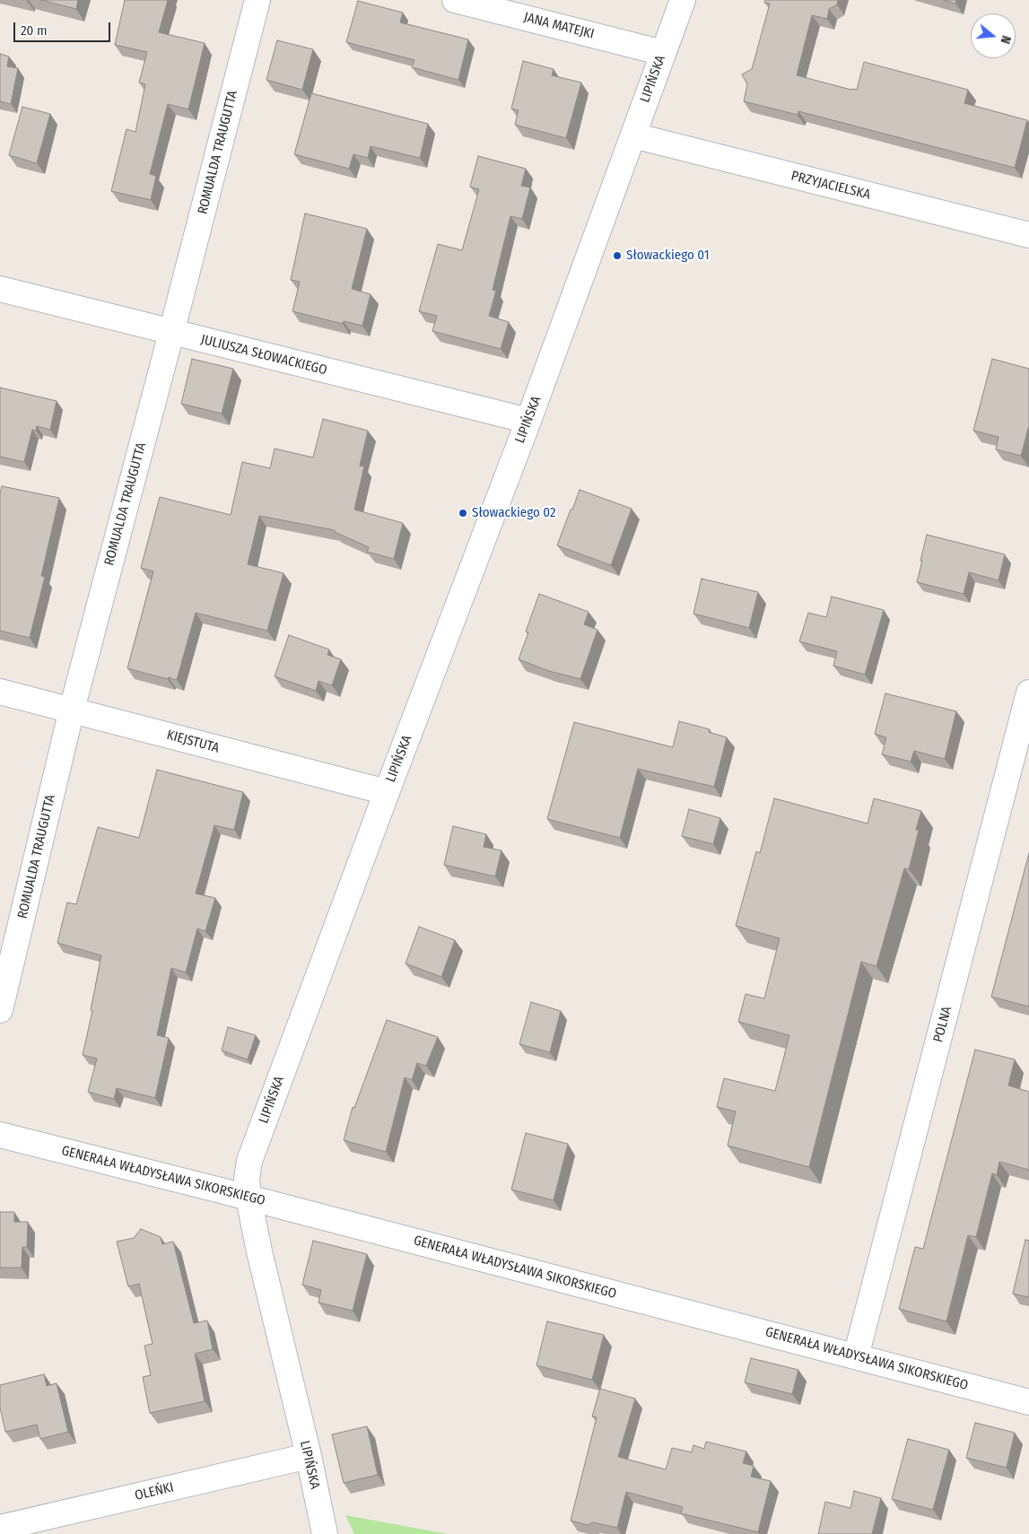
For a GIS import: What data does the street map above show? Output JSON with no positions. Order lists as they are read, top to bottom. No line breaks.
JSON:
{"streets":{"street":["JANA MATEJKI","LIPIŃSKA","ROMUALDA TRAUGUTTA","PRZYJACIELSKA","JULIUSZA SŁOWACKIEGO","KIEJSTUTA","POLNA","GENERAŁA WŁADYSŁAWA SIKORSKIEGO","OLEŃKI"]},"crossings":[["JANA MATEJKI","LIPIŃSKA"],["LIPIŃSKA","PRZYJACIELSKA"],["LIPIŃSKA","JULIUSZA SŁOWACKIEGO"],["LIPIŃSKA","KIEJSTUTA"],["LIPIŃSKA","GENERAŁA WŁADYSŁAWA SIKORSKIEGO"],["LIPIŃSKA","OLEŃKI"],["ROMUALDA TRAUGUTTA","JULIUSZA SŁOWACKIEGO"],["ROMUALDA TRAUGUTTA","KIEJSTUTA"],["POLNA","GENERAŁA WŁADYSŁAWA SIKORSKIEGO"]],"places":["Słowackiego 01","Słowackiego 02"],"scale_bar":"20 m","north":"right"}
